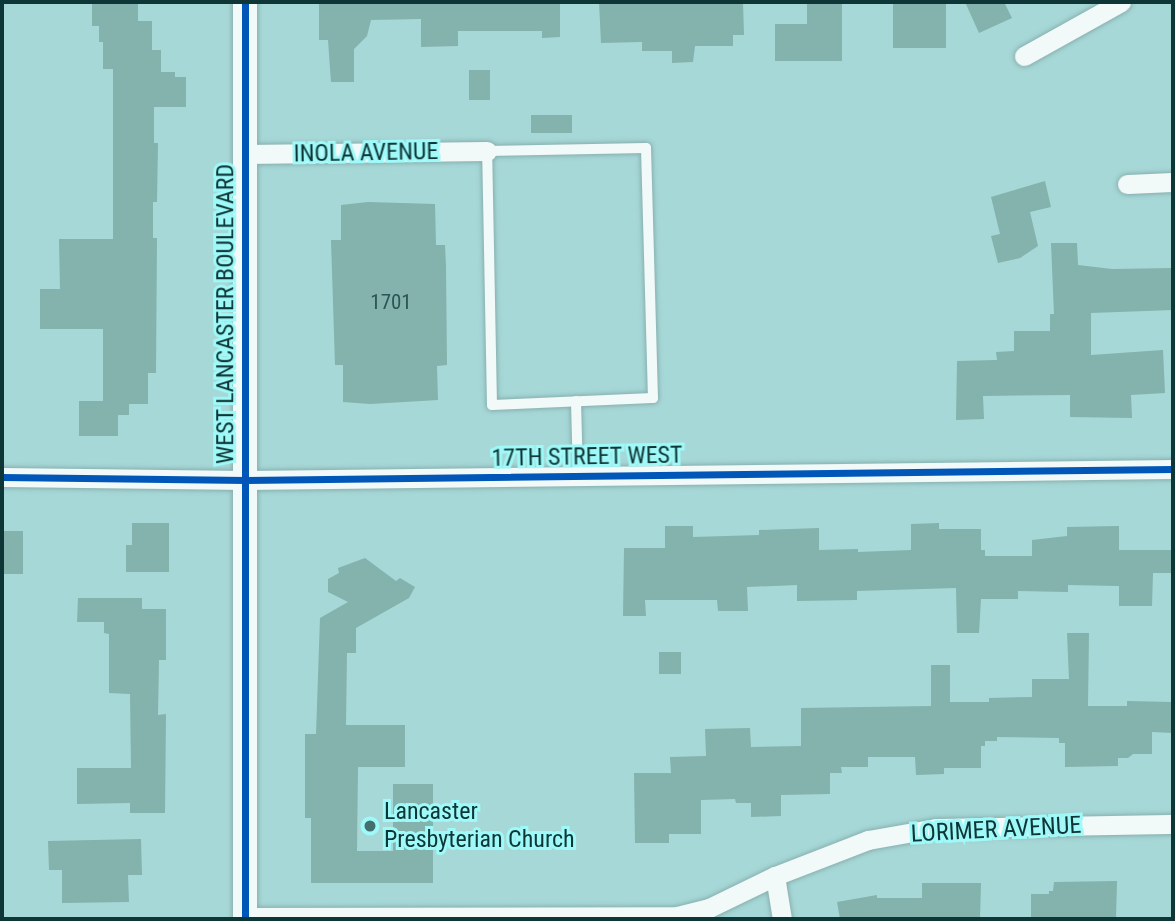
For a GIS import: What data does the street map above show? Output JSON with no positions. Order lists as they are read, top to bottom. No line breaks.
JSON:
{"streets":{"street":["INOLA AVENUE","WEST LANCASTER BOULEVARD","17TH STREET WEST","LORIMER AVENUE"]},"crossings":[["INOLA AVENUE","WEST LANCASTER BOULEVARD"],["WEST LANCASTER BOULEVARD","17TH STREET WEST"],["WEST LANCASTER BOULEVARD","LORIMER AVENUE"]],"places":["Lancaster Presbyterian Church"],"house_numbers":["1701"]}
